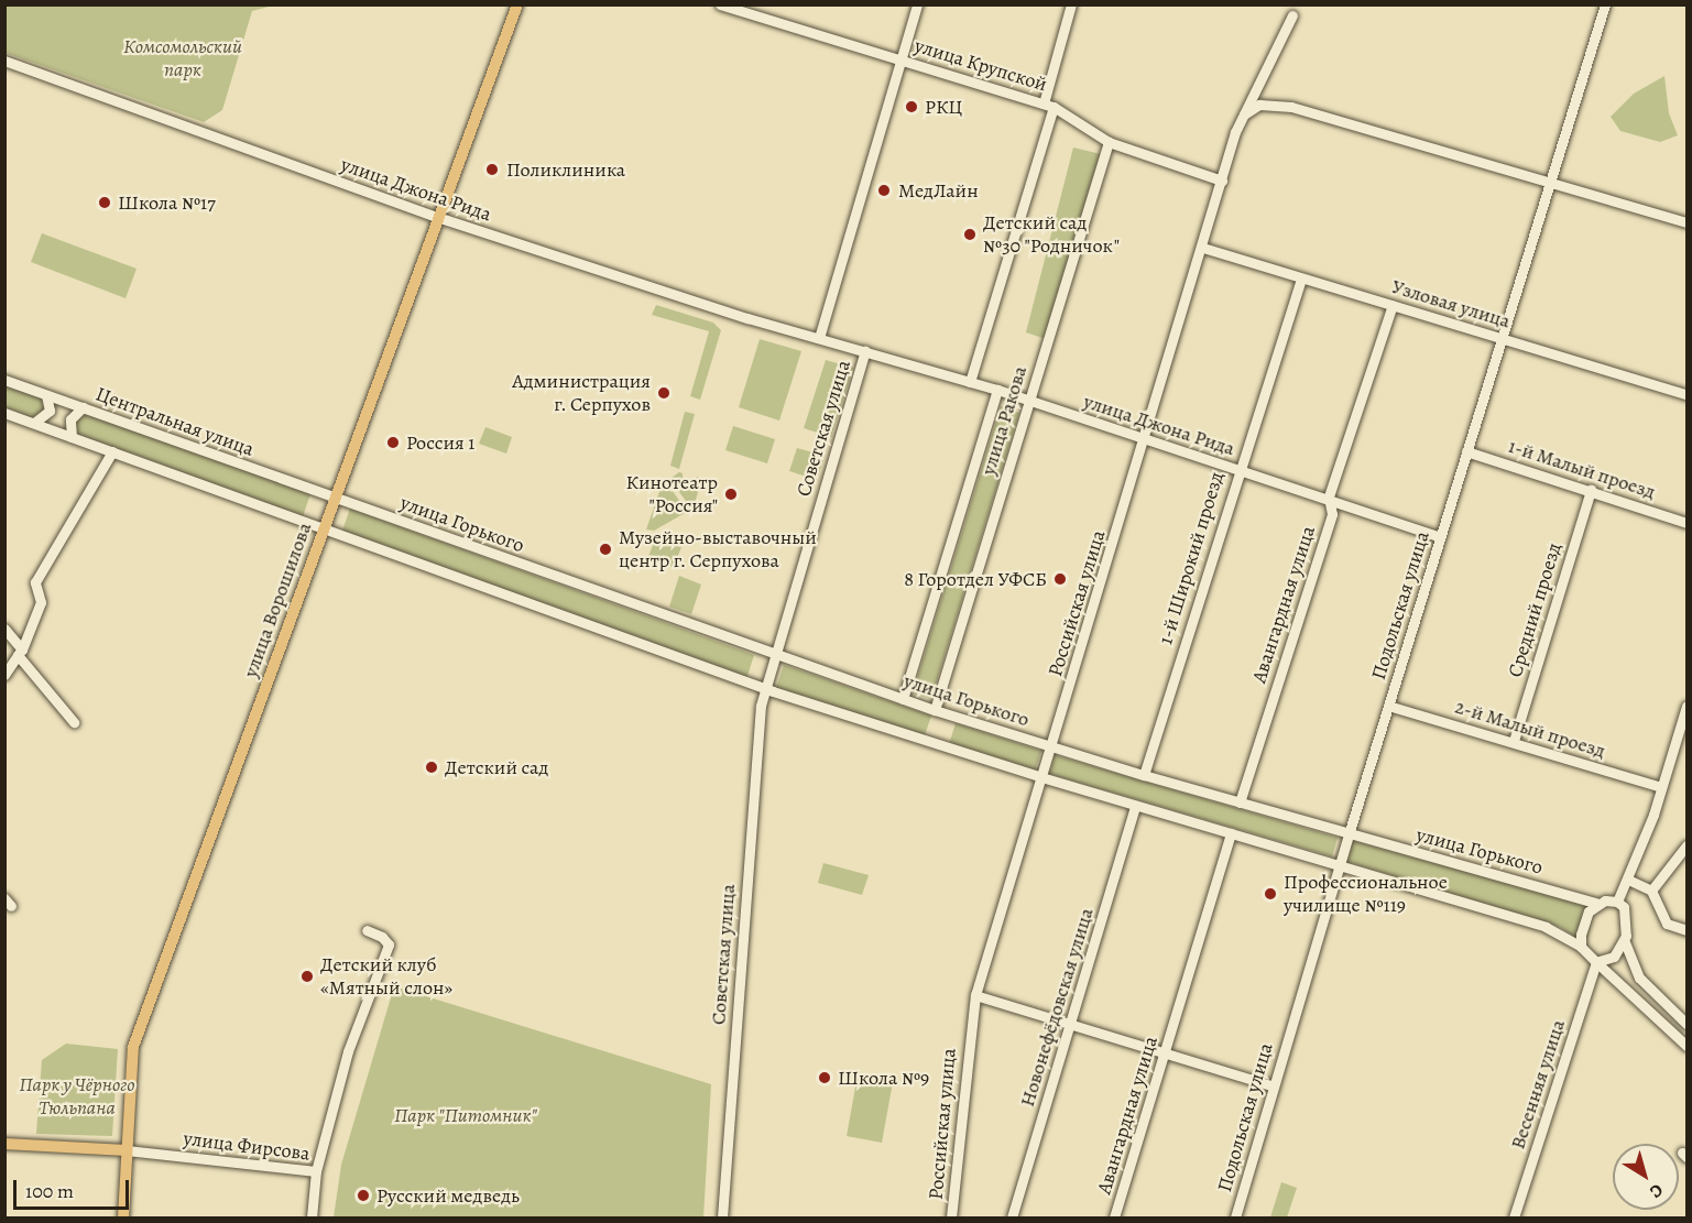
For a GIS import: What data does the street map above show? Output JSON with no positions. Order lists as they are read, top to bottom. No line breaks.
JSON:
{"streets":{"main road":["улица Ворошилова"],"street":["улица Крупской","улица Джона Рида","Узловая улица","улица Ракова","Центральная улица","Советская улица","1-й Малый проезд","улица Горького","1-й Широкий проезд","Российская улица","Авангардная улица","Подольская улица","Средний проезд","2-й Малый проезд","Новонефёдовская улица","Весенняя улица","улица Фирсова"]},"crossings":[["улица Крупской","улица Ракова"],["улица Крупской","Советская улица"],["улица Крупской","Российская улица"],["улица Джона Рида","улица Ракова"],["улица Джона Рида","Советская улица"],["улица Джона Рида","1-й Широкий проезд"],["улица Джона Рида","улица Ворошилова"],["улица Джона Рида","Российская улица"],["улица Джона Рида","Авангардная улица"],["улица Джона Рида","Подольская улица"],["Узловая улица","1-й Широкий проезд"],["Узловая улица","Российская улица"],["Узловая улица","Авангардная улица"],["Узловая улица","Подольская улица"],["улица Ракова","улица Горького"],["Центральная улица","улица Горького"],["Центральная улица","улица Ворошилова"],["Советская улица","улица Горького"],["1-й Малый проезд","Подольская улица"],["1-й Малый проезд","Средний проезд"],["улица Горького","1-й Широкий проезд"],["улица Горького","улица Ворошилова"],["улица Горького","Российская улица"],["улица Горького","Авангардная улица"],["улица Горького","Подольская улица"],["улица Горького","Весенняя улица"],["улица Ворошилова","улица Фирсова"],["Подольская улица","2-й Малый проезд"],["Средний проезд","2-й Малый проезд"]],"parks":["Комсомольский парк","Парк у Чёрного Тюльпана","Парк \"Питомник\""],"places":["РКЦ","Поликлиника","МедЛайн","Школа №17","Детский сад №30 \"Родничок\"","Администрация г. Серпухов","Россия 1","Кинотеатр \"Россия\"","Музейно-выставочный центр г. Серпухова","8 Горотдел УФСБ","Детский сад","Профессиональное училище №119","Детский клуб «Мятный слон»","Школа №9","Русский медведь"],"scale_bar":"100 m","north":"bottom right"}
